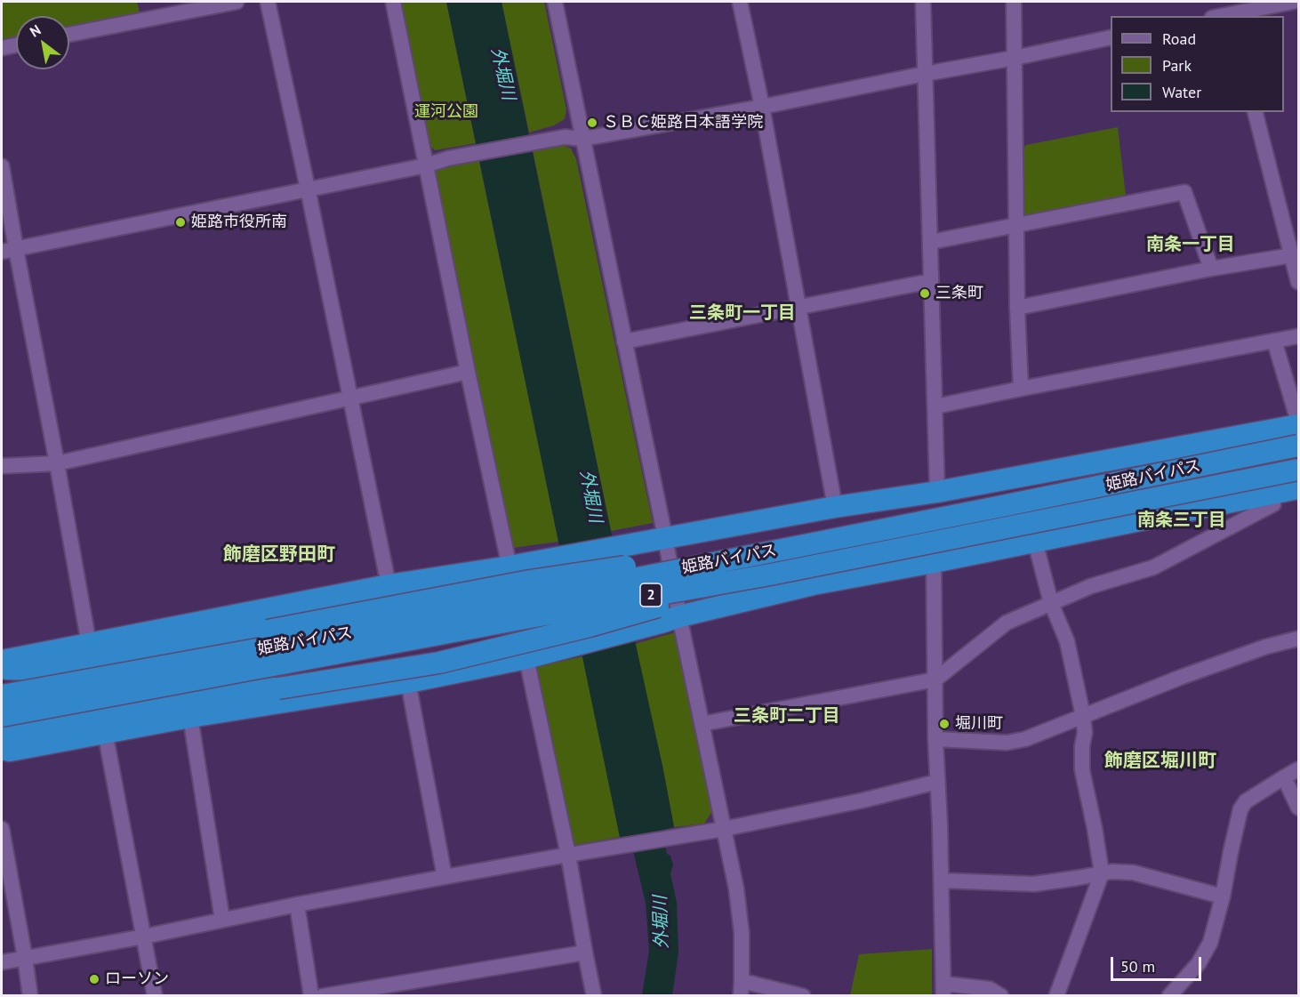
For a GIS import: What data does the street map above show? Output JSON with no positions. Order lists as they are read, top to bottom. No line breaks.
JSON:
{"streets":{"highway":["姫路バイパス","2"]},"districts":["南条一丁目","三条町一丁目","南条三丁目","飾磨区野田町","三条町二丁目","飾磨区堀川町"],"water":["外堀川"],"parks":["運河公園"],"places":["ＳＢＣ姫路日本語学院","姫路市役所南","三条町","堀川町","ローソン"],"legend":["Road","Park","Water"],"scale_bar":"50 m","north":"top left"}
